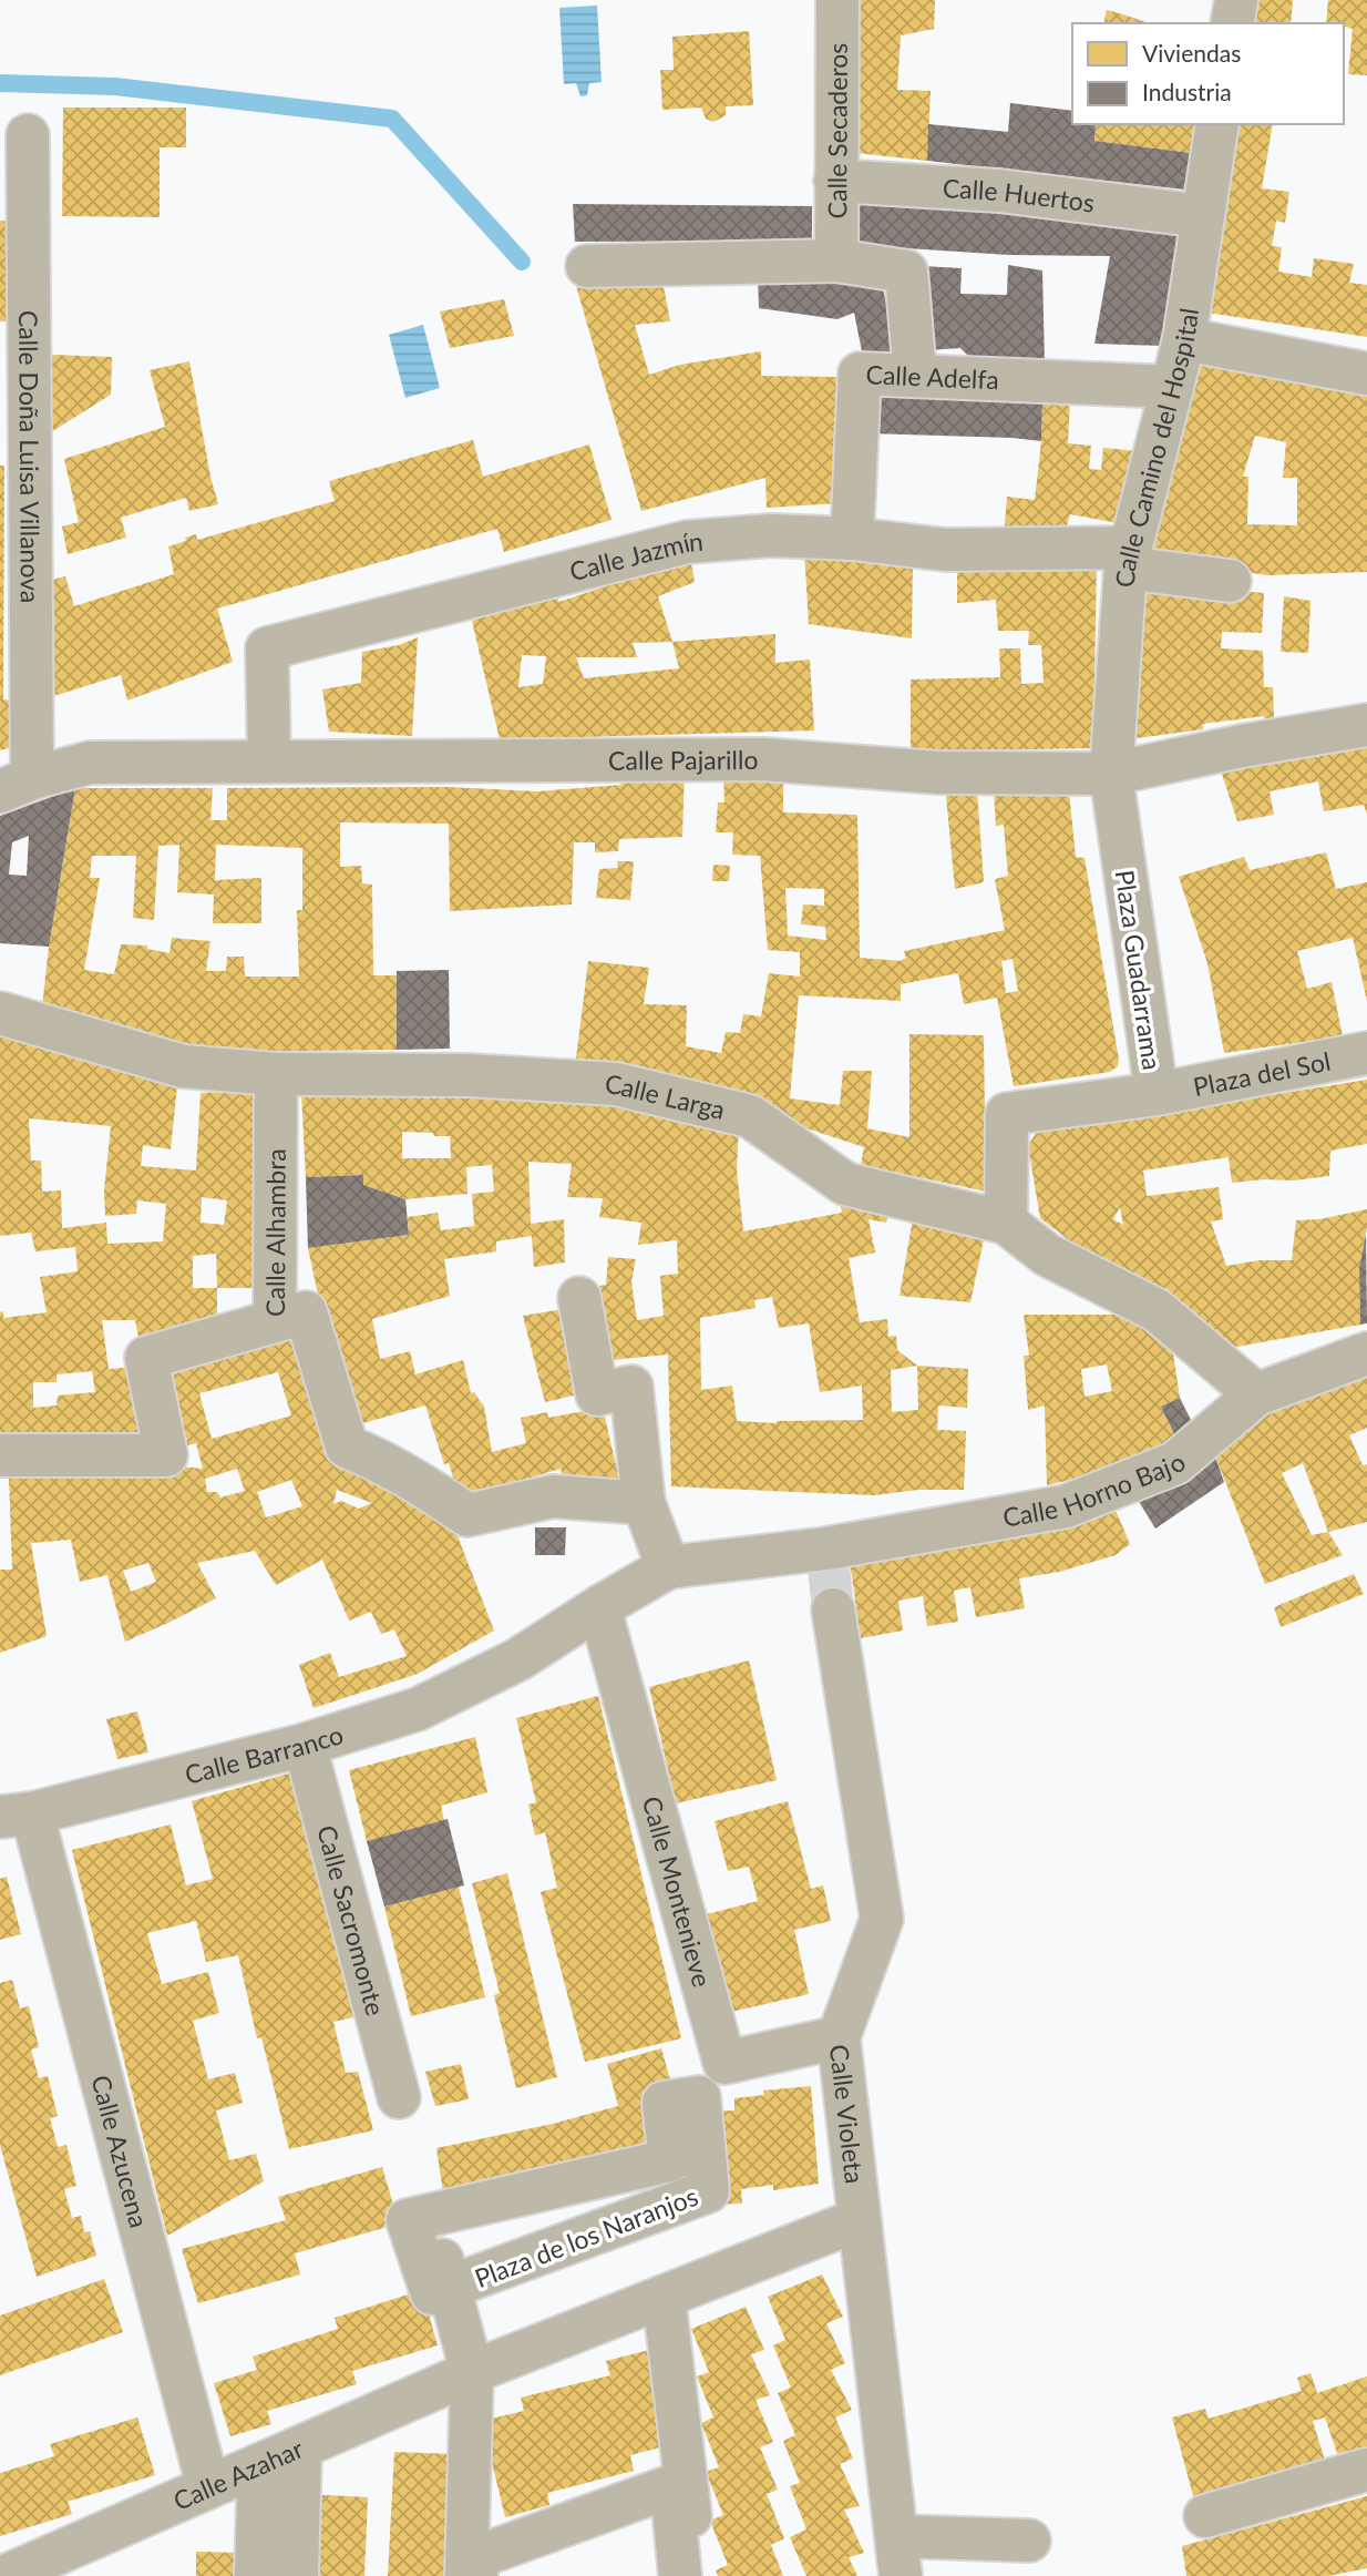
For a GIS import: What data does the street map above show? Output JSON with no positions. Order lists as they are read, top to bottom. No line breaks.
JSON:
{"streets":{"street":["Calle Secaderos","Calle Huertos","Calle Adelfa","Calle Camino del Hospital","Calle Doña Luisa Villanova","Calle Jazmín","Calle Pajarillo","Plaza Guadarrama","Plaza del Sol","Calle Larga","Calle Alhambra","Calle Horno Bajo","Calle Barranco","Calle Montenieve","Calle Sacromonte","Calle Violeta","Calle Azucena","Plaza de los Naranjos","Calle Azahar"]},"crossings":[["Calle Secaderos","Calle Huertos"],["Calle Huertos","Calle Camino del Hospital"],["Calle Adelfa","Calle Camino del Hospital"],["Calle Adelfa","Calle Jazmín"],["Calle Camino del Hospital","Calle Jazmín"],["Calle Camino del Hospital","Calle Pajarillo"],["Calle Camino del Hospital","Plaza Guadarrama"],["Calle Doña Luisa Villanova","Calle Pajarillo"],["Calle Jazmín","Calle Pajarillo"],["Calle Pajarillo","Plaza Guadarrama"],["Plaza Guadarrama","Plaza del Sol"],["Plaza Guadarrama","Calle Larga"],["Calle Larga","Calle Alhambra"],["Calle Larga","Calle Horno Bajo"],["Calle Horno Bajo","Calle Barranco"],["Calle Barranco","Calle Montenieve"],["Calle Barranco","Calle Sacromonte"],["Calle Barranco","Calle Azucena"],["Calle Montenieve","Calle Violeta"],["Calle Azucena","Calle Azahar"],["Plaza de los Naranjos","Calle Azahar"]],"legend":["Viviendas","Industria"]}
